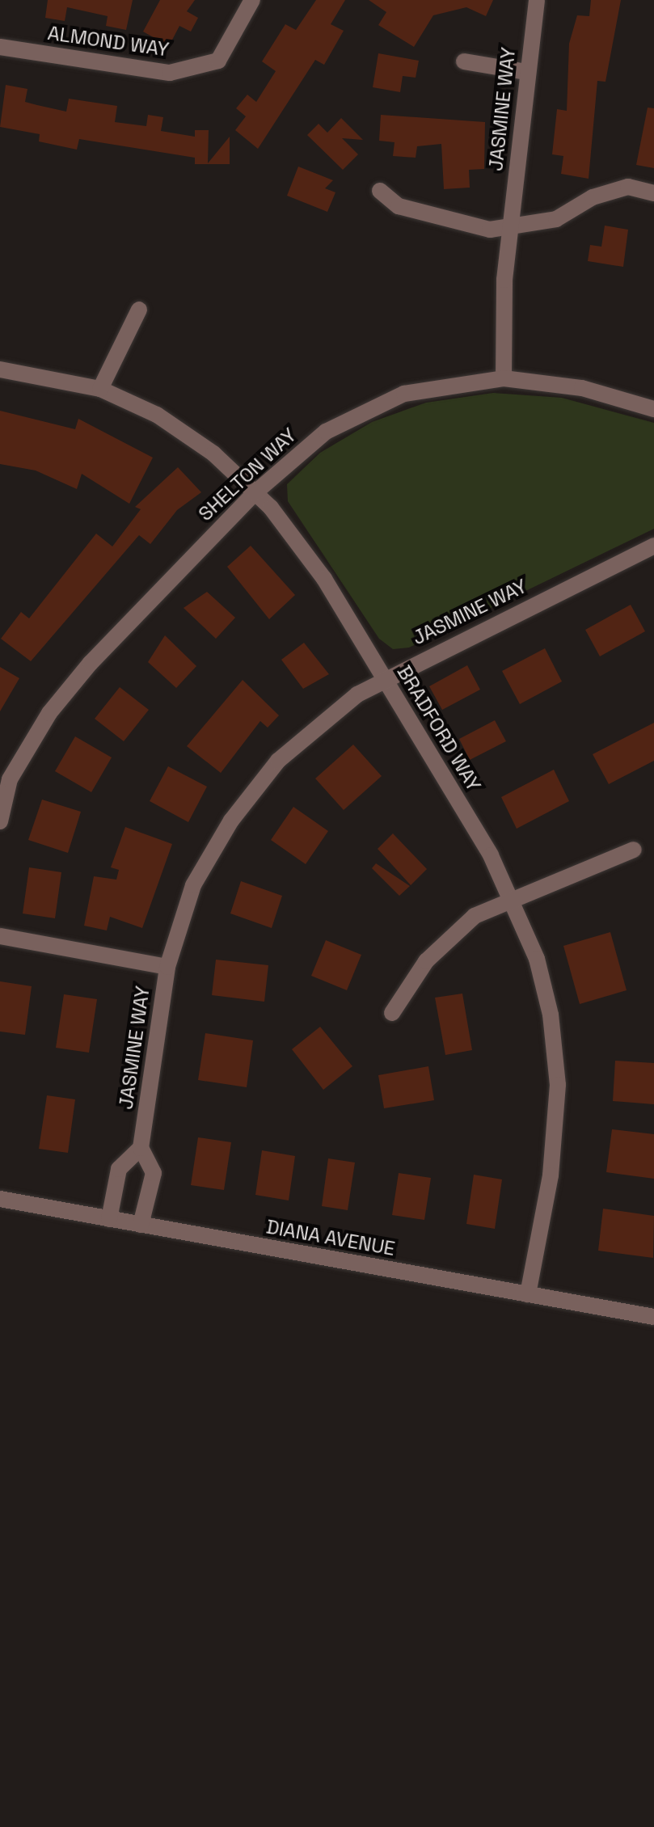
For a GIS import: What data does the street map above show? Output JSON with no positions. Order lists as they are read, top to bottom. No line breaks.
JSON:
{"streets":{"street":["ALMOND WAY","JASMINE WAY","SHELTON WAY","BRADFORD WAY","DIANA AVENUE"]},"crossings":[["JASMINE WAY","SHELTON WAY"],["JASMINE WAY","BRADFORD WAY"],["SHELTON WAY","BRADFORD WAY"],["BRADFORD WAY","DIANA AVENUE"]]}
